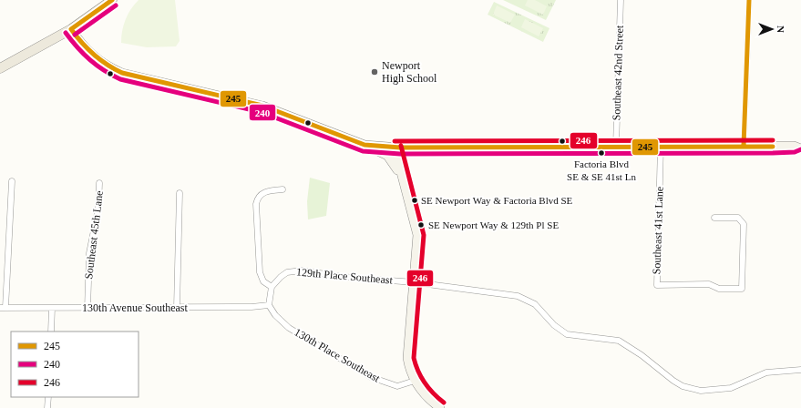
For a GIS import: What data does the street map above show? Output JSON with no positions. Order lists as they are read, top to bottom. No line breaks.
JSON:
{"streets":{"street":["Southeast 42nd Street","Southeast 41st Lane","Southeast 45th Lane","129th Place Southeast","130th Avenue Southeast","130th Place Southeast"]},"crossings":[["Southeast 45th Lane","130th Avenue Southeast"],["130th Avenue Southeast","130th Place Southeast"]],"places":["Newport High School","Factoria Blvd SE & SE 41st Ln","SE Newport Way & Factoria Blvd SE","SE Newport Way & 129th Pl SE"],"lines":["transit line 245","transit line 240","transit line 246"],"legend":["245","240","246"],"north":"right"}
